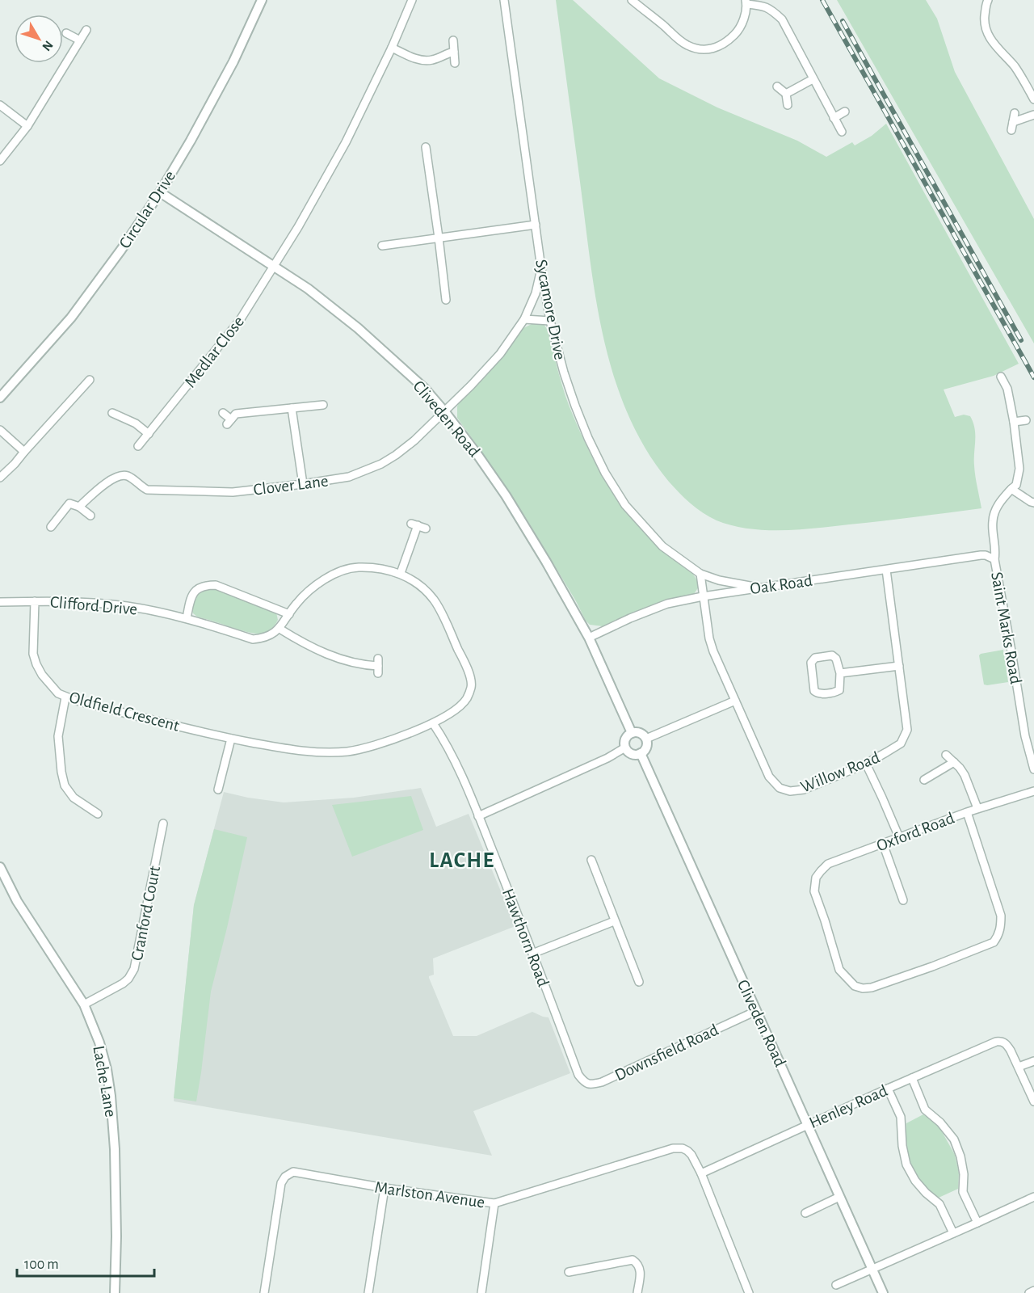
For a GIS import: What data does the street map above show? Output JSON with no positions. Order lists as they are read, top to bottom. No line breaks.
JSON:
{"streets":{"street":["Circular Drive","Sycamore Drive","Medlar Close","Cliveden Road","Clover Lane","Oak Road","Clifford Drive","Saint Marks Road","Oldfield Crescent","Willow Road","Oxford Road","Cranford Court","Hawthorn Road","Downsfield Road","Lache Lane","Henley Road","Marlston Avenue"]},"crossings":[["Circular Drive","Cliveden Road"],["Sycamore Drive","Clover Lane"],["Sycamore Drive","Oak Road"],["Medlar Close","Cliveden Road"],["Cliveden Road","Clover Lane"],["Cliveden Road","Oak Road"],["Cliveden Road","Downsfield Road"],["Cliveden Road","Henley Road"],["Oak Road","Saint Marks Road"],["Oak Road","Willow Road"],["Clifford Drive","Oldfield Crescent"],["Oldfield Crescent","Hawthorn Road"],["Cranford Court","Lache Lane"],["Hawthorn Road","Downsfield Road"],["Henley Road","Marlston Avenue"]],"districts":["LACHE"],"scale_bar":"100 m","north":"bottom right"}
